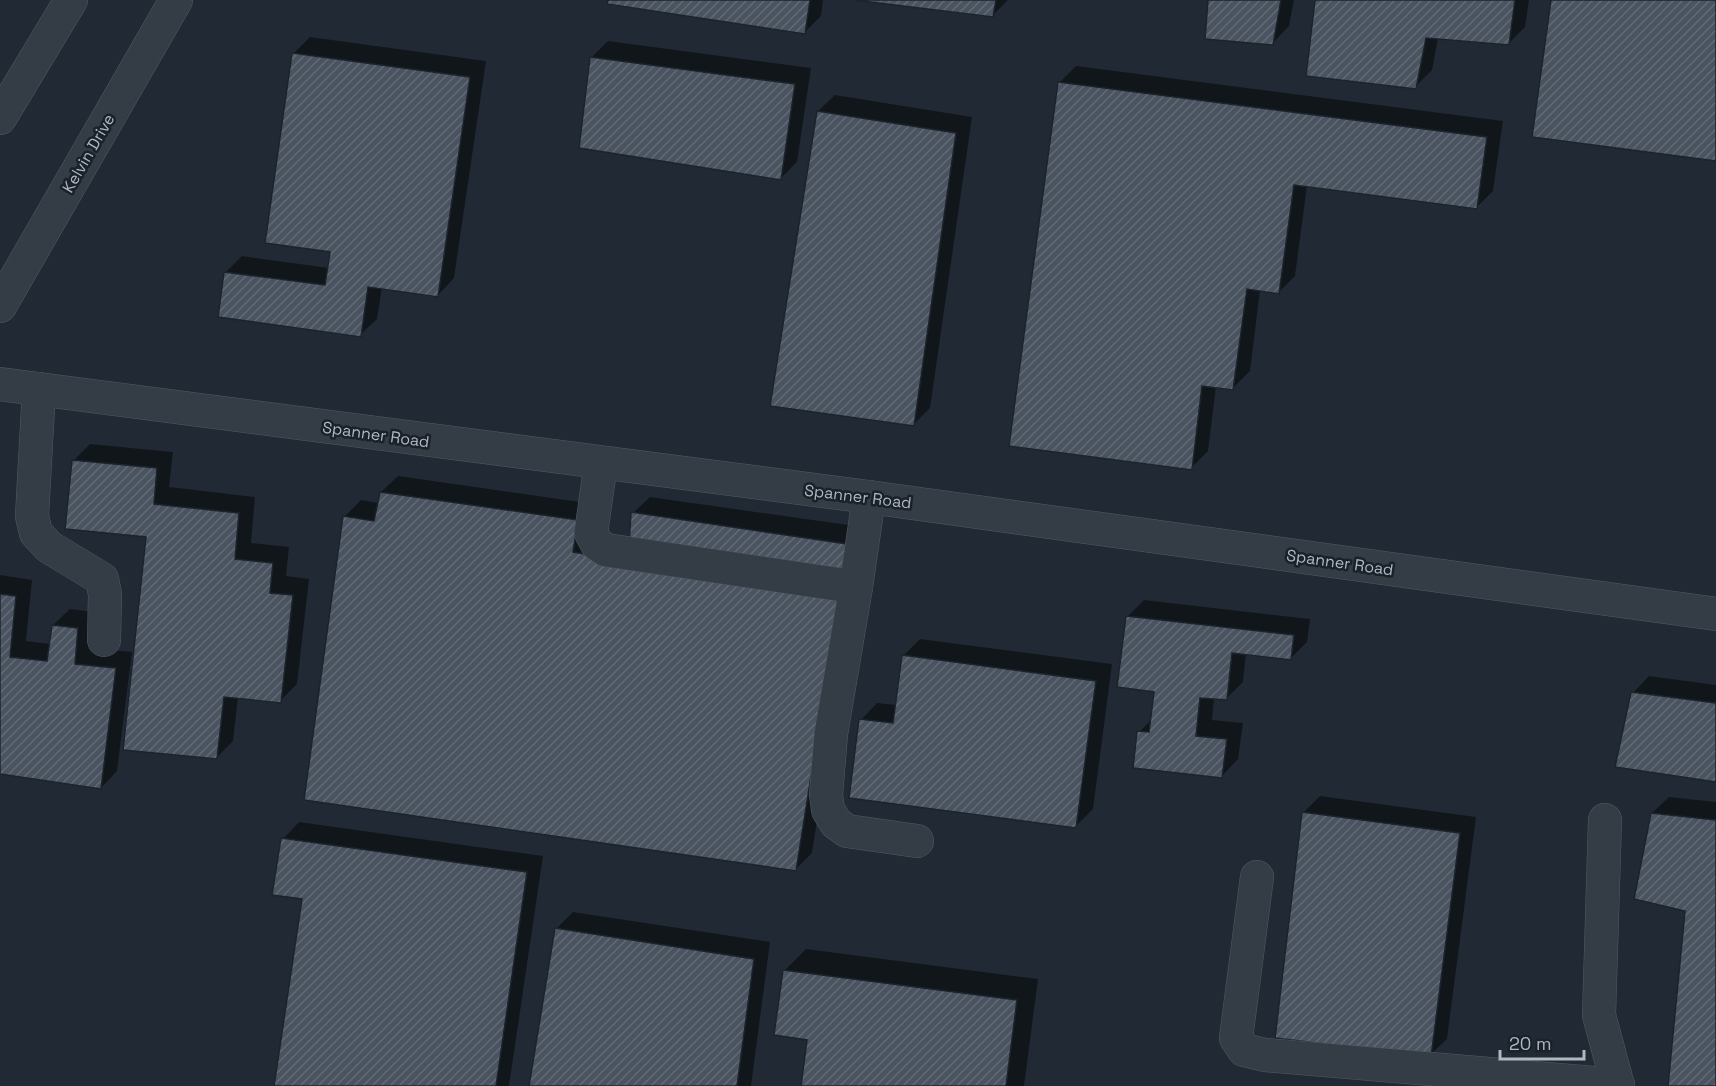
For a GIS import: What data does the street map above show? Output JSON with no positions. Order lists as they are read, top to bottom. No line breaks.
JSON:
{"streets":{"street":["Kelvin Drive","Spanner Road"]},"scale_bar":"20 m"}
